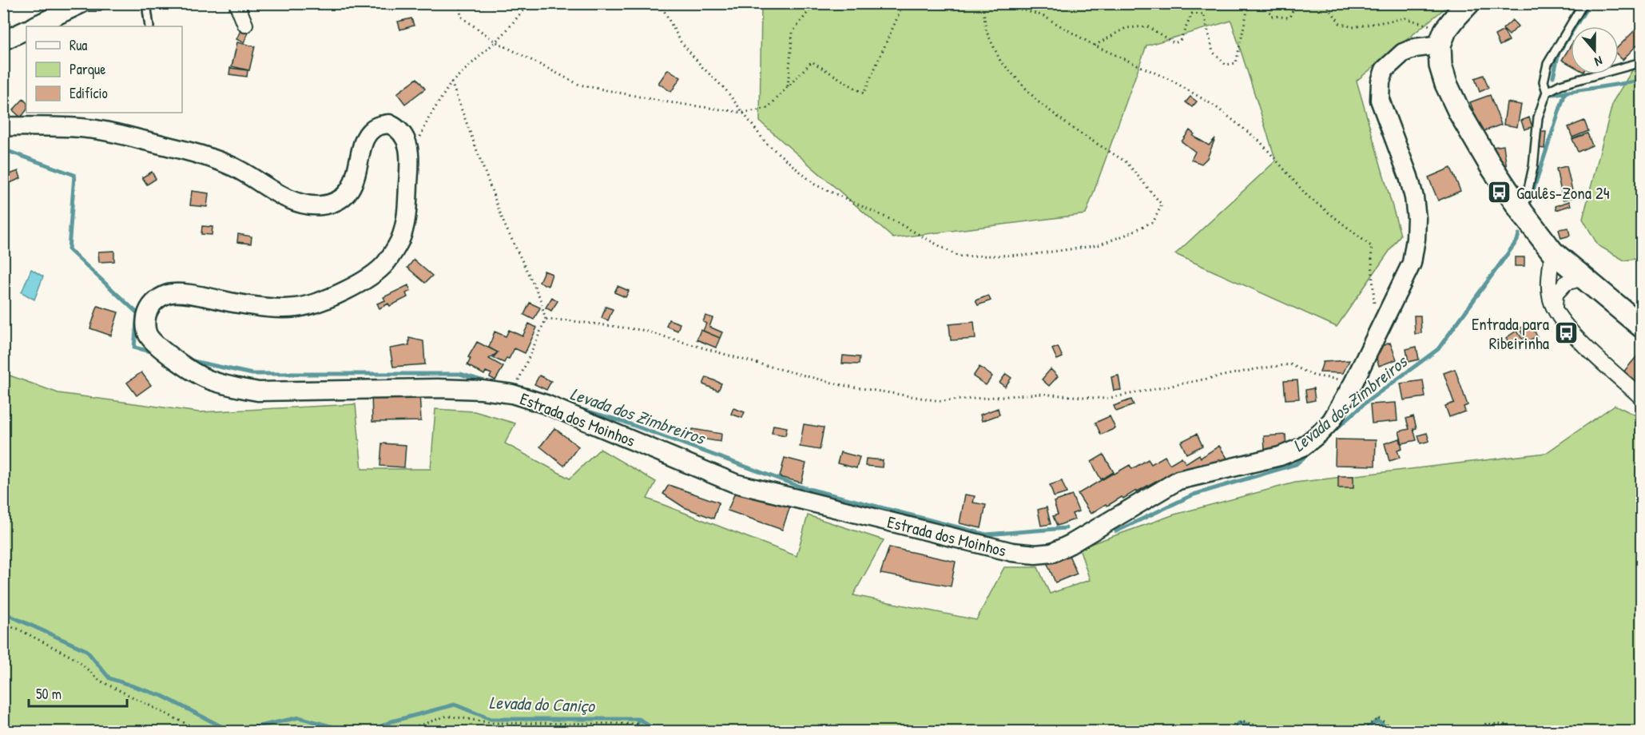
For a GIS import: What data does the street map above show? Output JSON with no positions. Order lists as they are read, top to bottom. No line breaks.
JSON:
{"streets":{"street":["Estrada dos Moinhos"]},"water":["Levada dos Zimbreiros","Levada do Caniço"],"places":{"bus stop":["Gaulês-Zona 24","Entrada para Ribeirinha"]},"legend":["Rua","Parque","Edifício"],"scale_bar":"50 m","north":"bottom"}
